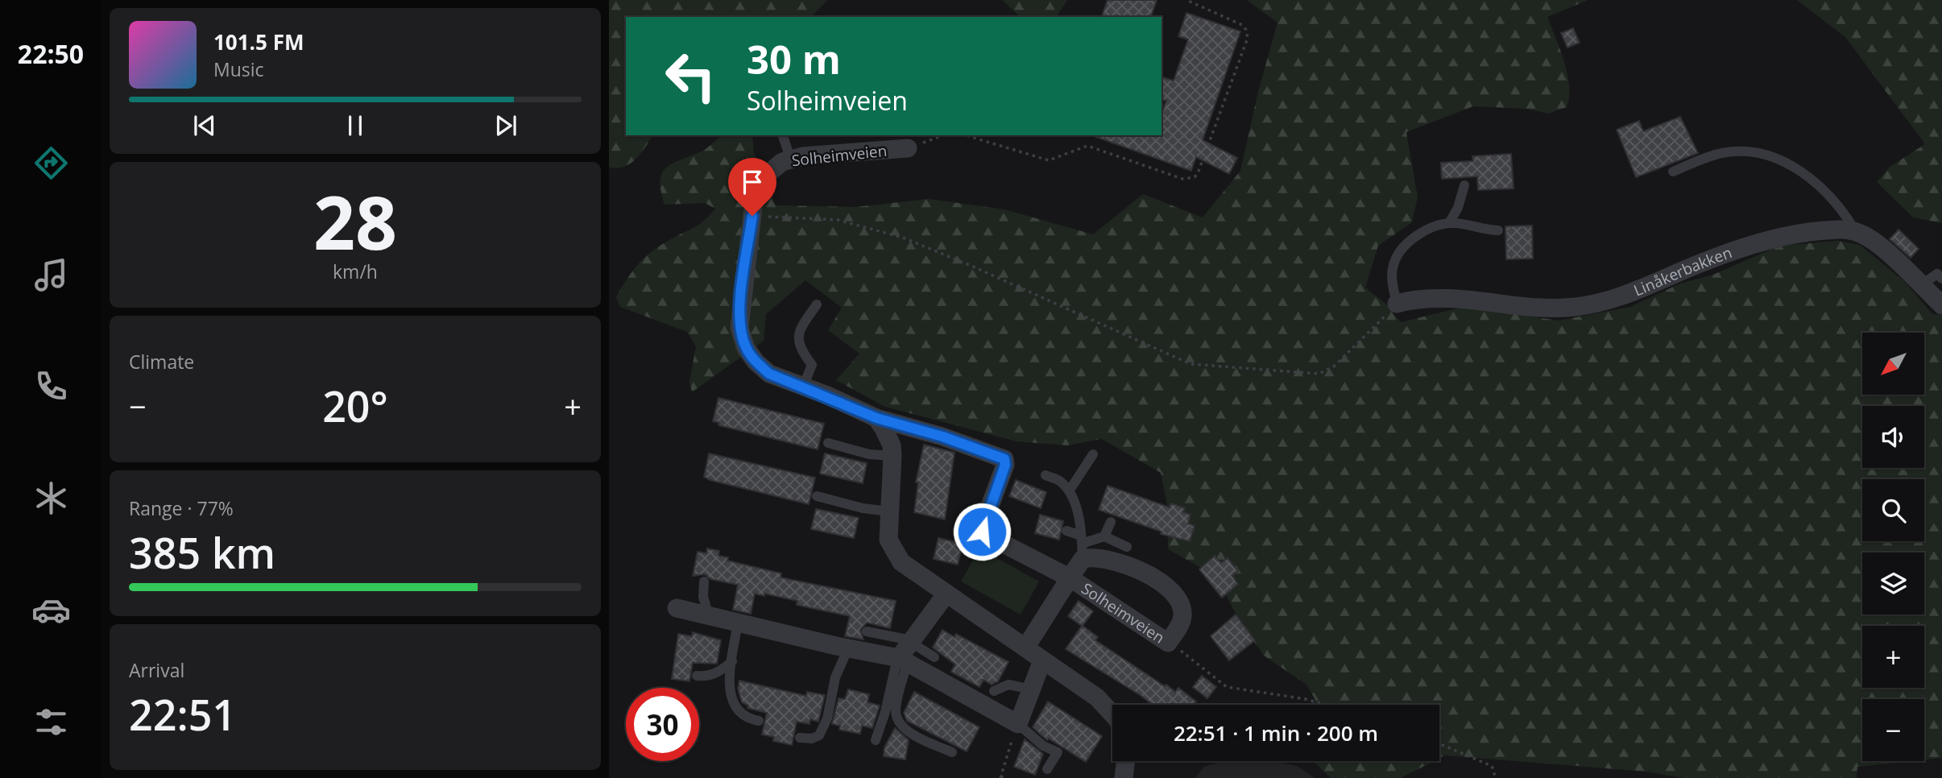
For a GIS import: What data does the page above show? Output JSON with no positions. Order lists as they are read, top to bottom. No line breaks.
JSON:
{"streets":{"street":["Solheimveien","Linåkerbakken"]},"north":"bottom left","page":{"tabs":"22:50","turn":["30 m","Solheimveien"],"song":["101.5 FM","Music"],"tile":[["28","km/h"],"Climate",["Range · 77%","385 km"],["Arrival","22:51"]],"map_buttons":["+","−"],"heat":["−","20°","+"],"limit":"30","trip":"22:51 · 1 min · 200 m"}}
